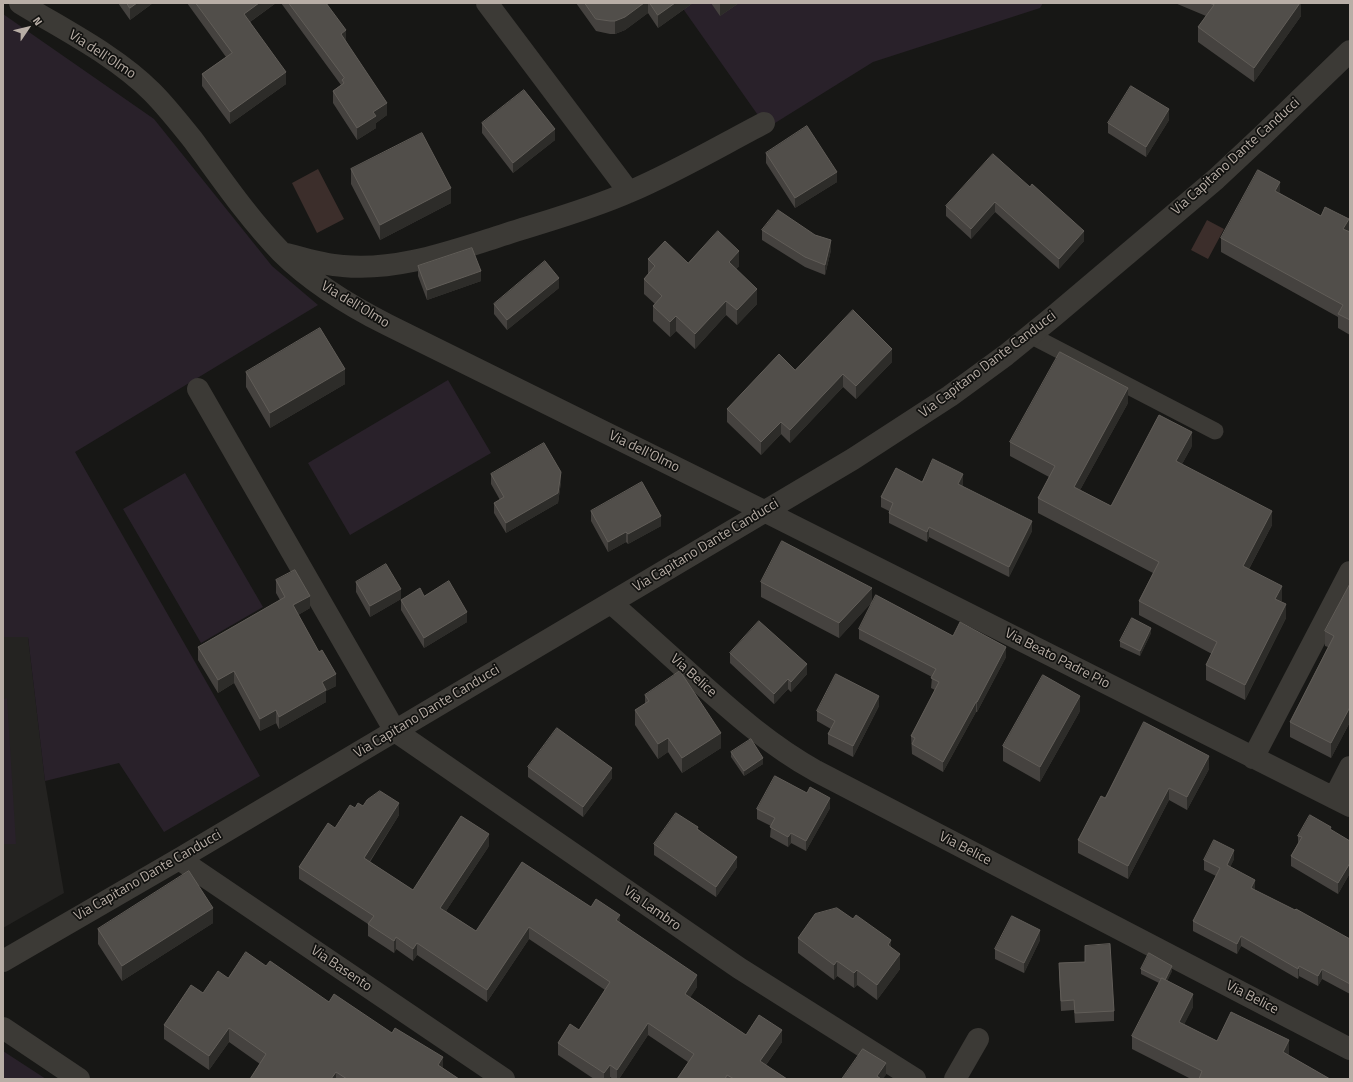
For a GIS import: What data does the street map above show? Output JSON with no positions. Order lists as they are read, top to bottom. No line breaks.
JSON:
{"streets":{"street":["Via dell'Olmo","Via Capitano Dante Canducci","Via Beato Padre Pio","Via Belice","Via Lambro","Via Basento"]},"crossings":[["Via dell'Olmo","Via Capitano Dante Canducci"],["Via dell'Olmo","Via Beato Padre Pio"],["Via Capitano Dante Canducci","Via Beato Padre Pio"],["Via Capitano Dante Canducci","Via Belice"],["Via Capitano Dante Canducci","Via Lambro"],["Via Capitano Dante Canducci","Via Basento"]],"north":"top right"}
